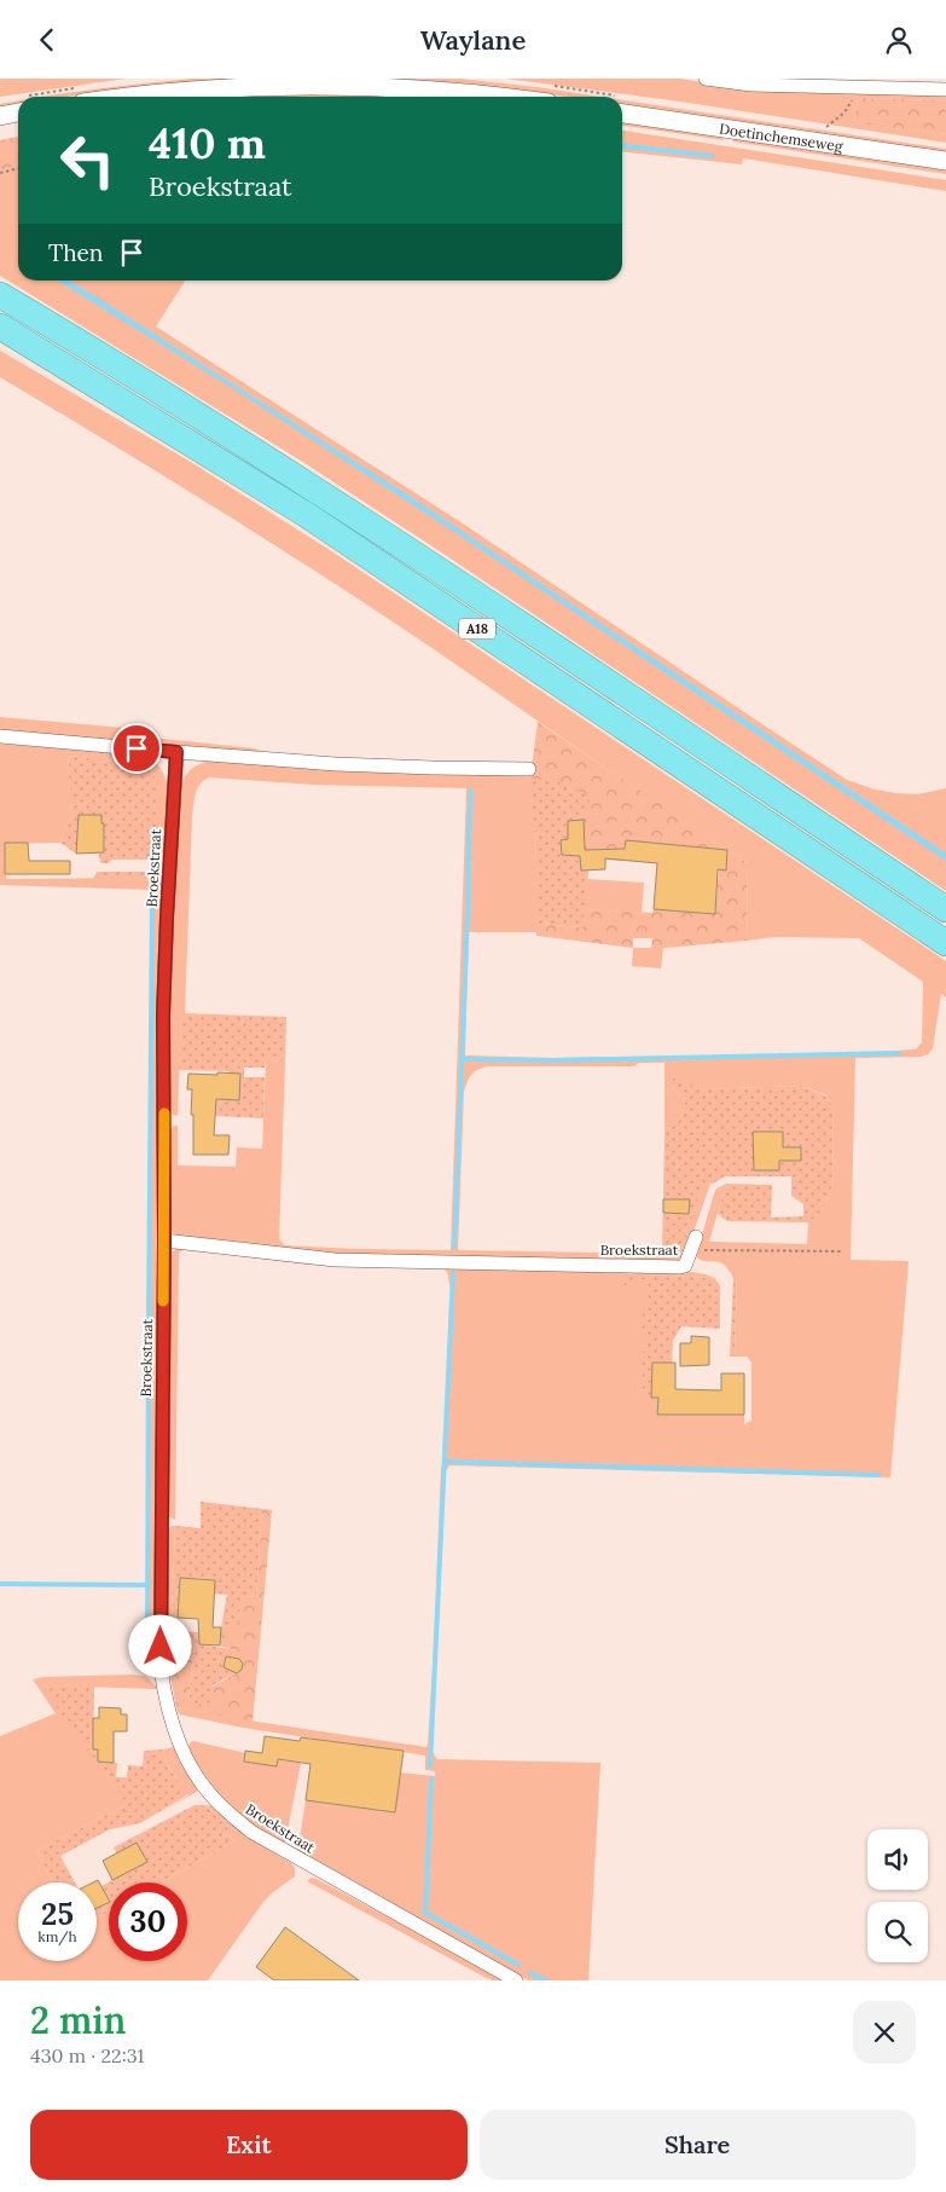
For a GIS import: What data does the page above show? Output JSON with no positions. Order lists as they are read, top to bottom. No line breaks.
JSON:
{"streets":{"highway":["A18"],"street":["Doetinchemseweg","Broekstraat"]},"page":{"header":"Waylane","turn":["410 m","Broekstraat"],"then":"Then","speed":"25 km/h","limit":"30","heading":["2 min","430 m · 22:31"],"buttons":["Exit","Share"]}}
